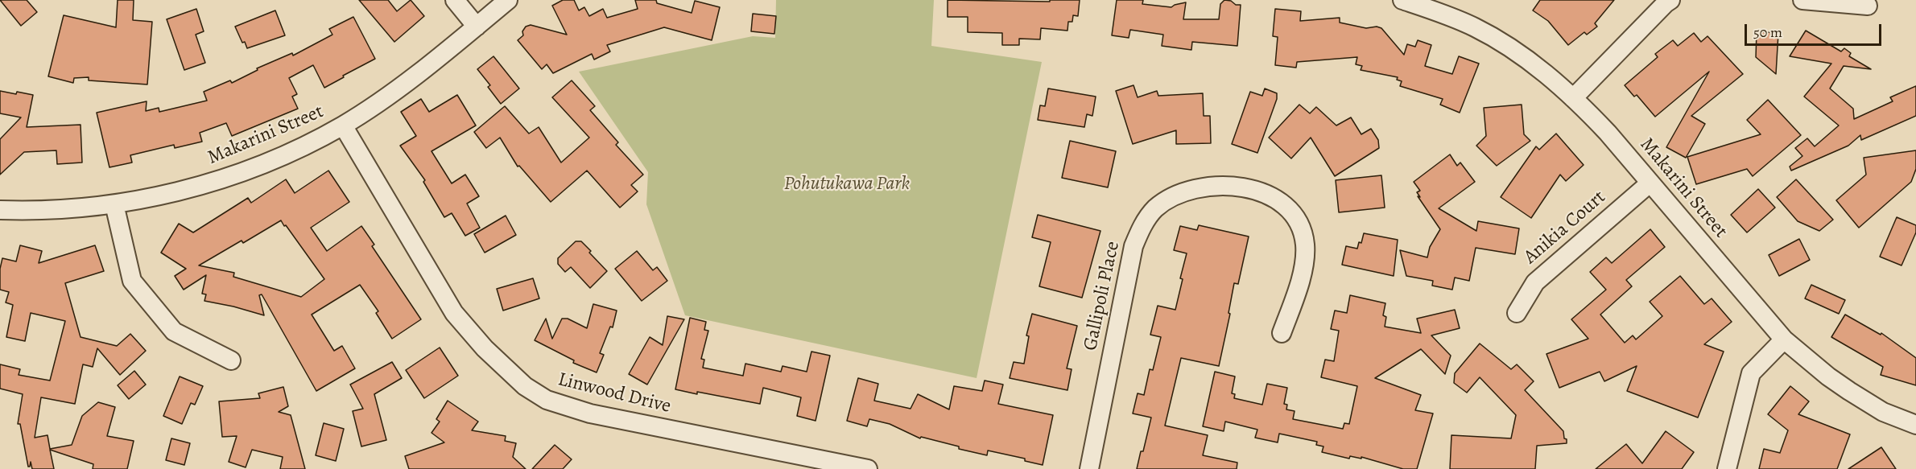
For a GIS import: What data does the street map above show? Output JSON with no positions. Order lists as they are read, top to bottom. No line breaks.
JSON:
{"streets":{"street":["Makarini Street","Anikia Court","Gallipoli Place","Linwood Drive"]},"crossings":[["Makarini Street","Anikia Court"],["Makarini Street","Linwood Drive"]],"parks":["Pohutukawa Park"],"scale_bar":"50 m"}
